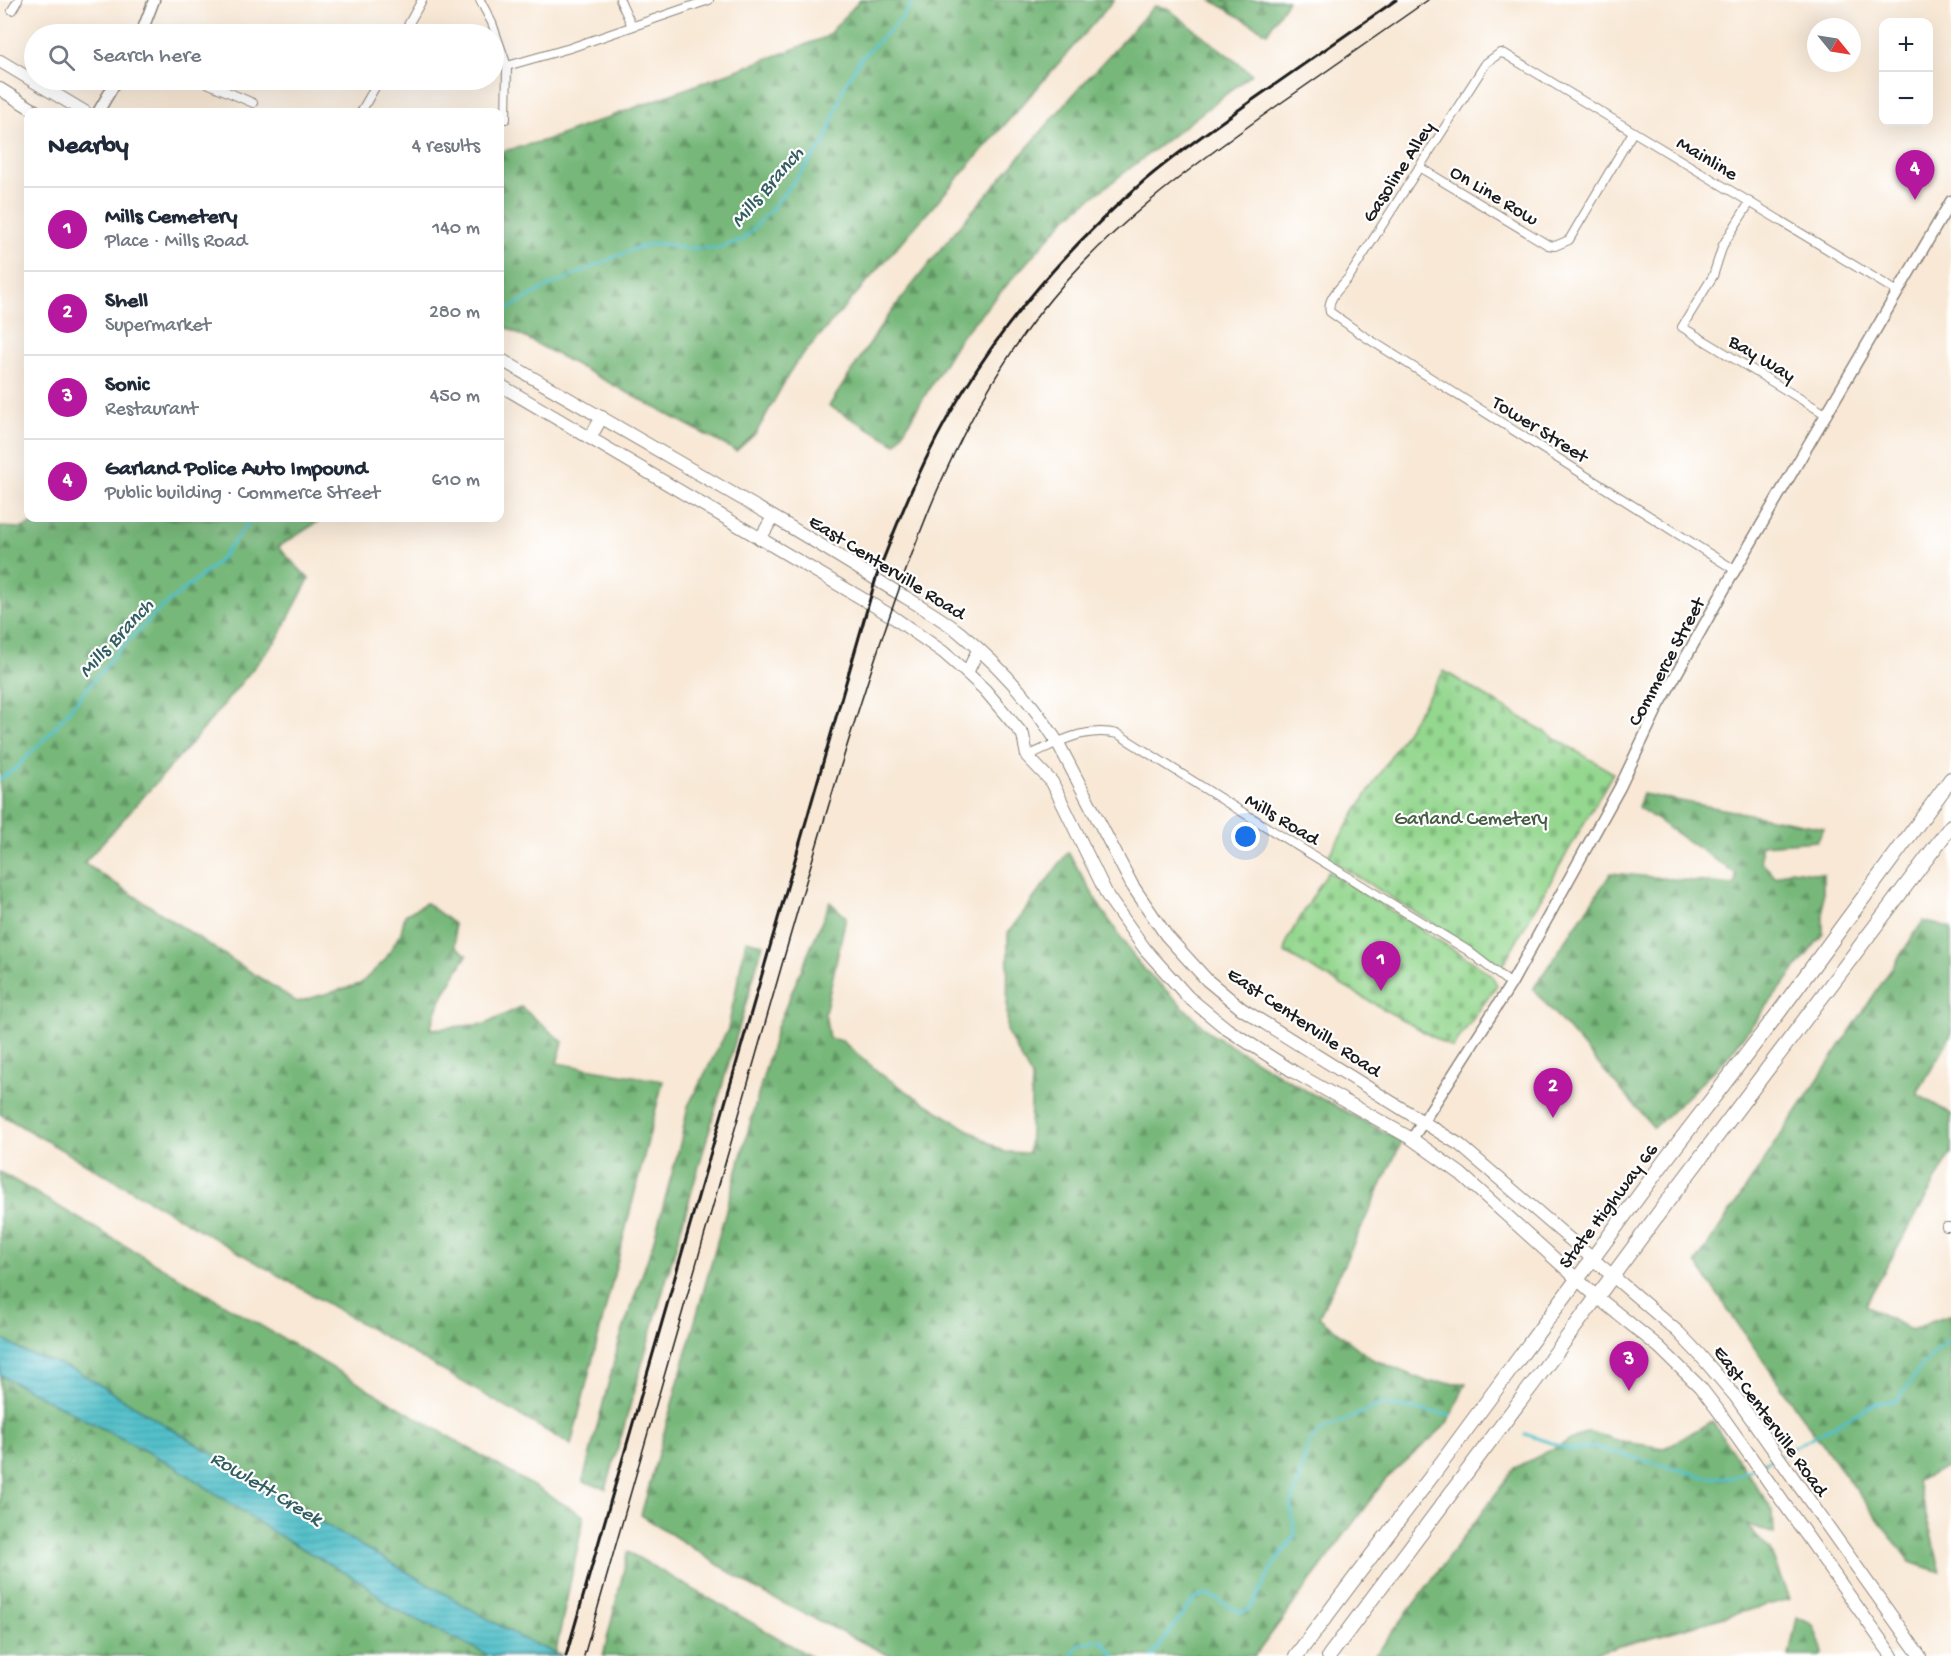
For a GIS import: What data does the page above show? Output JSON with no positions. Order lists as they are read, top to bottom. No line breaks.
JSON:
{"streets":{"main road":["East Centerville Road","State Highway 66"],"street":["Mainline","Gasoline Alley","On Line Row","Bay Way","Tower Street","Commerce Street","Mills Road"]},"crossings":[["Mainline","Gasoline Alley"],["Mainline","On Line Row"],["Mainline","Bay Way"],["Mainline","Commerce Street"],["Gasoline Alley","On Line Row"],["Gasoline Alley","Tower Street"],["Bay Way","Commerce Street"],["Tower Street","Commerce Street"],["East Centerville Road","Commerce Street"],["East Centerville Road","Mills Road"],["East Centerville Road","State Highway 66"],["Commerce Street","Mills Road"]],"water":["Mills Branch","Rowlett Creek"],"parks":["Garland Cemetery"],"north":"bottom right","page":{"map_buttons":["+","−"],"search":"Search here","heading":["Nearby","4 results"],"pins":["4","1","2","3"],"list":[{"mark":"1","name":"Mills Cemetery","note":"Place · Mills Road","value":"140 m"},{"mark":"2","name":"Shell","note":"Supermarket","value":"280 m"},{"mark":"3","name":"Sonic","note":"Restaurant","value":"450 m"},{"mark":"4","name":"Garland Police Auto Impound","note":"Public building · Commerce Street","value":"610 m"}]}}
